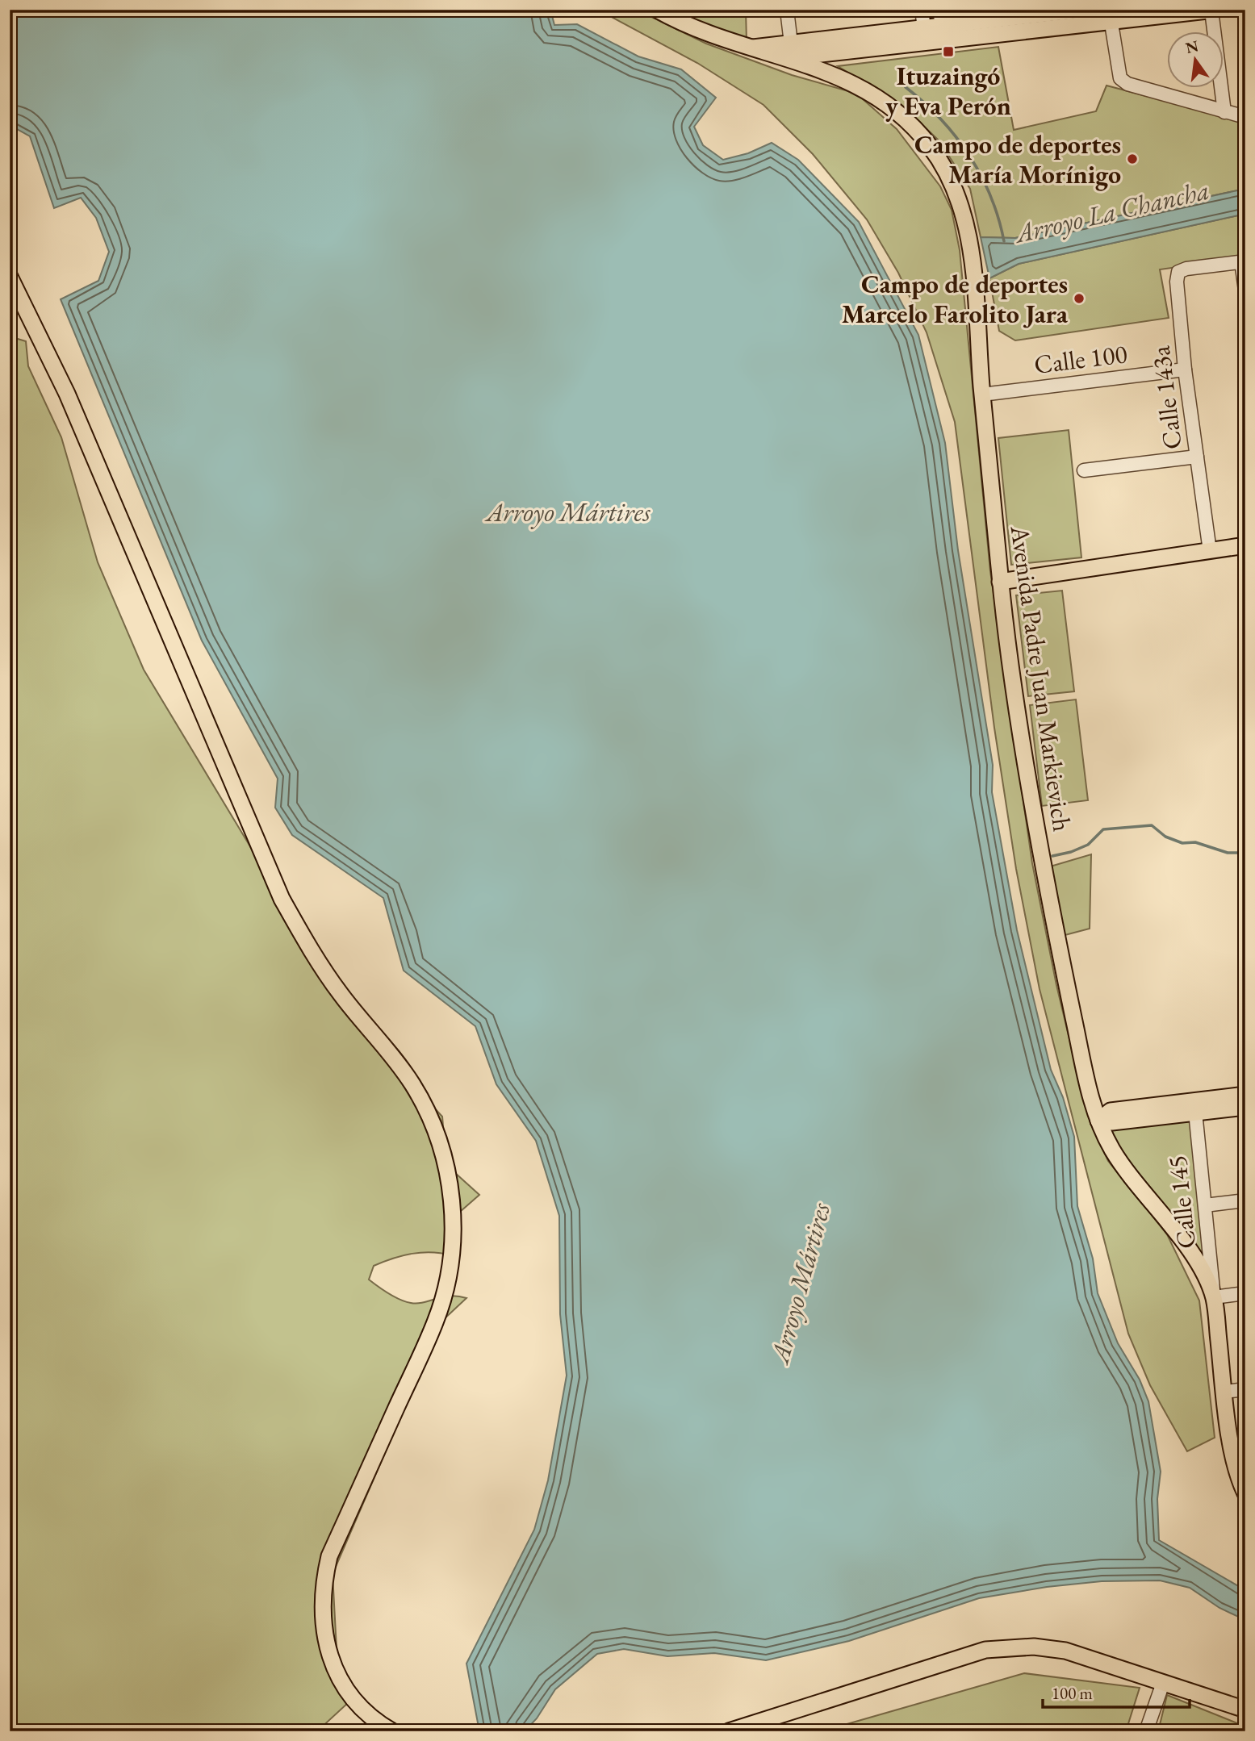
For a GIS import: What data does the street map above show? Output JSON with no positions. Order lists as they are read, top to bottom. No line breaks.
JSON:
{"streets":{"main road":["Avenida Padre Juan Markievich"],"street":["Calle 100","Calle 143a","Calle 145"]},"crossings":[["Calle 100","Calle 143a"],["Calle 100","Avenida Padre Juan Markievich"],["Avenida Padre Juan Markievich","Calle 145"]],"water":["Arroyo La Chancha","Arroyo Mártires"],"places":{"transit":["Ituzaingó y Eva Perón"],"other":["Campo de deportes María Morínigo","Campo de deportes Marcelo Farolito Jara"]},"scale_bar":"100 m","north":"top"}
